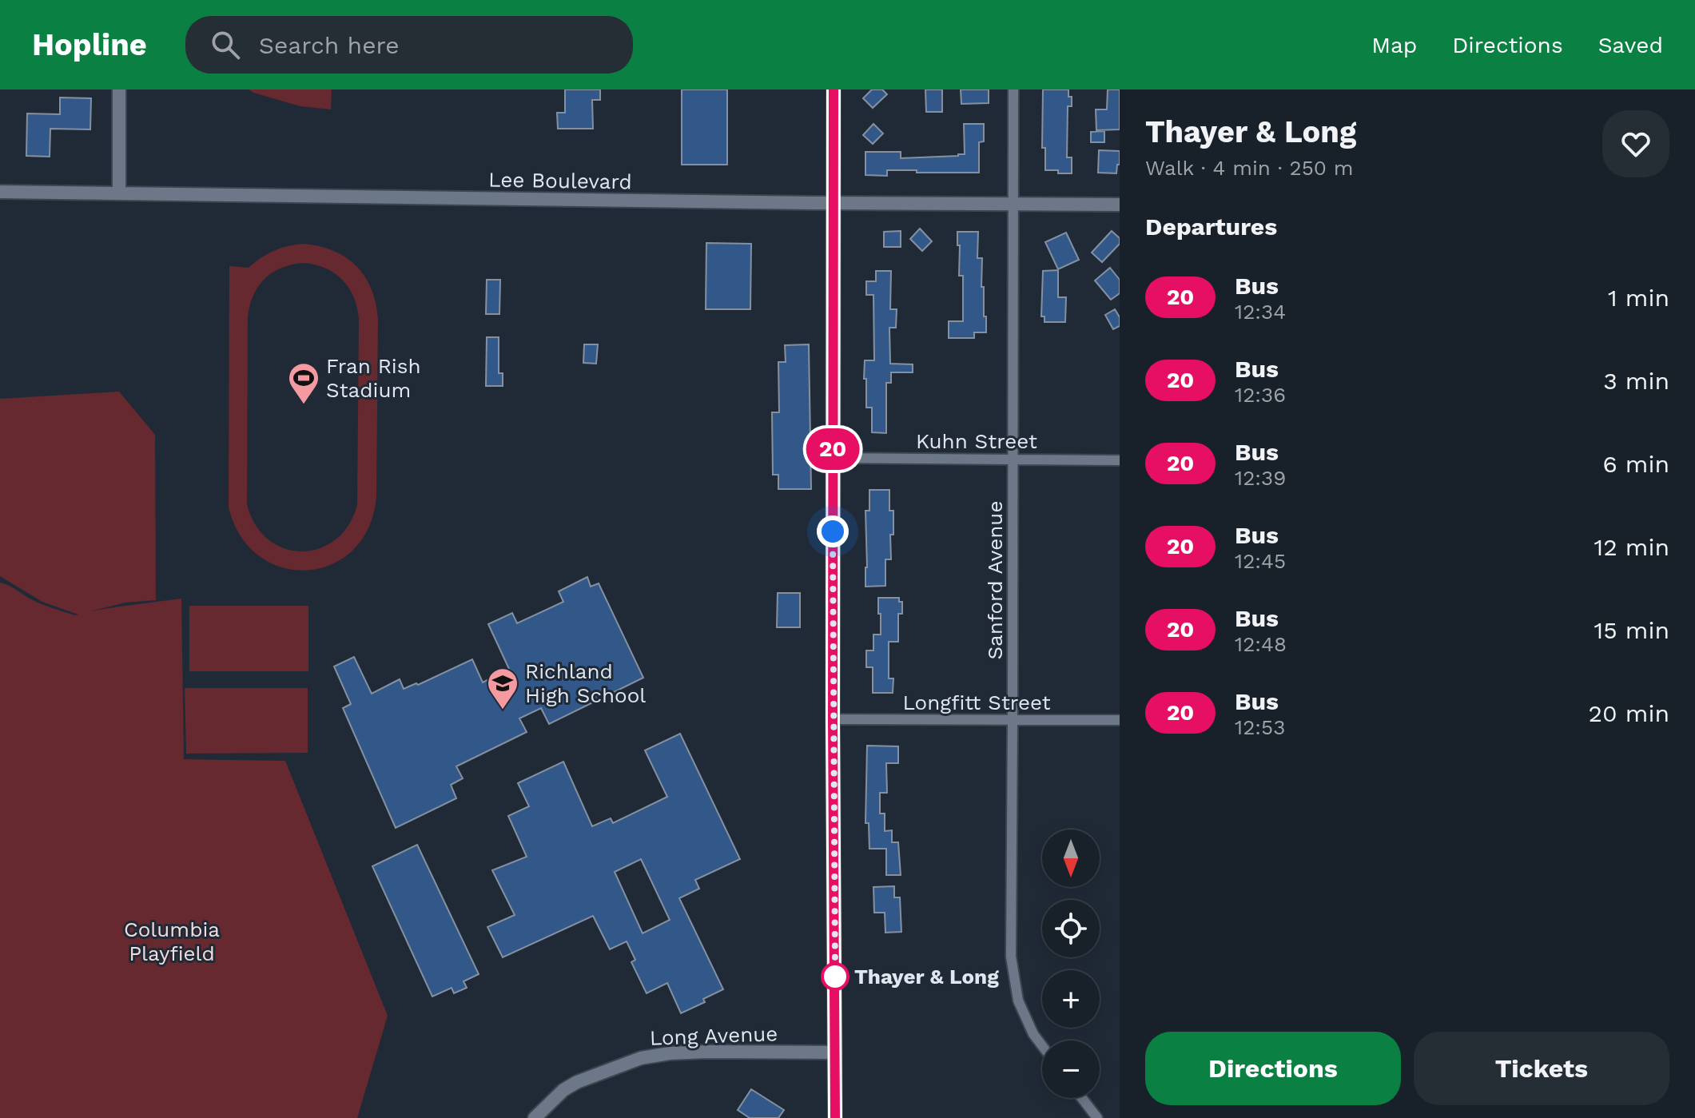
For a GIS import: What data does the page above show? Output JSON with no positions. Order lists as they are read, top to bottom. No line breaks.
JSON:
{"streets":{"street":["Lee Boulevard","Kuhn Street","Sanford Avenue","Longfitt Street","Long Avenue"]},"crossings":[["Lee Boulevard","Sanford Avenue"],["Kuhn Street","Sanford Avenue"],["Sanford Avenue","Longfitt Street"]],"parks":["Columbia Playfield"],"places":{"sports":["Fran Rish Stadium"],"school or university":["Richland High School"],"other":["Thayer & Long"]},"lines":["bus line 20"],"north":"bottom","page":{"header":"Hopline","search":"Search here","nav":["Map","Directions","Saved"],"on_map":"20","heading":[["Thayer & Long","Walk · 4 min · 250 m"],"Departures"],"list":[{"mark":"20","name":"Bus","note":"12:34","value":"1 min"},{"mark":"20","name":"Bus","note":"12:36","value":"3 min"},{"mark":"20","name":"Bus","note":"12:39","value":"6 min"},{"mark":"20","name":"Bus","note":"12:45","value":"12 min"},{"mark":"20","name":"Bus","note":"12:48","value":"15 min"},{"mark":"20","name":"Bus","note":"12:53","value":"20 min"}],"map_buttons":["+","−"],"buttons":["Directions","Tickets"]}}
